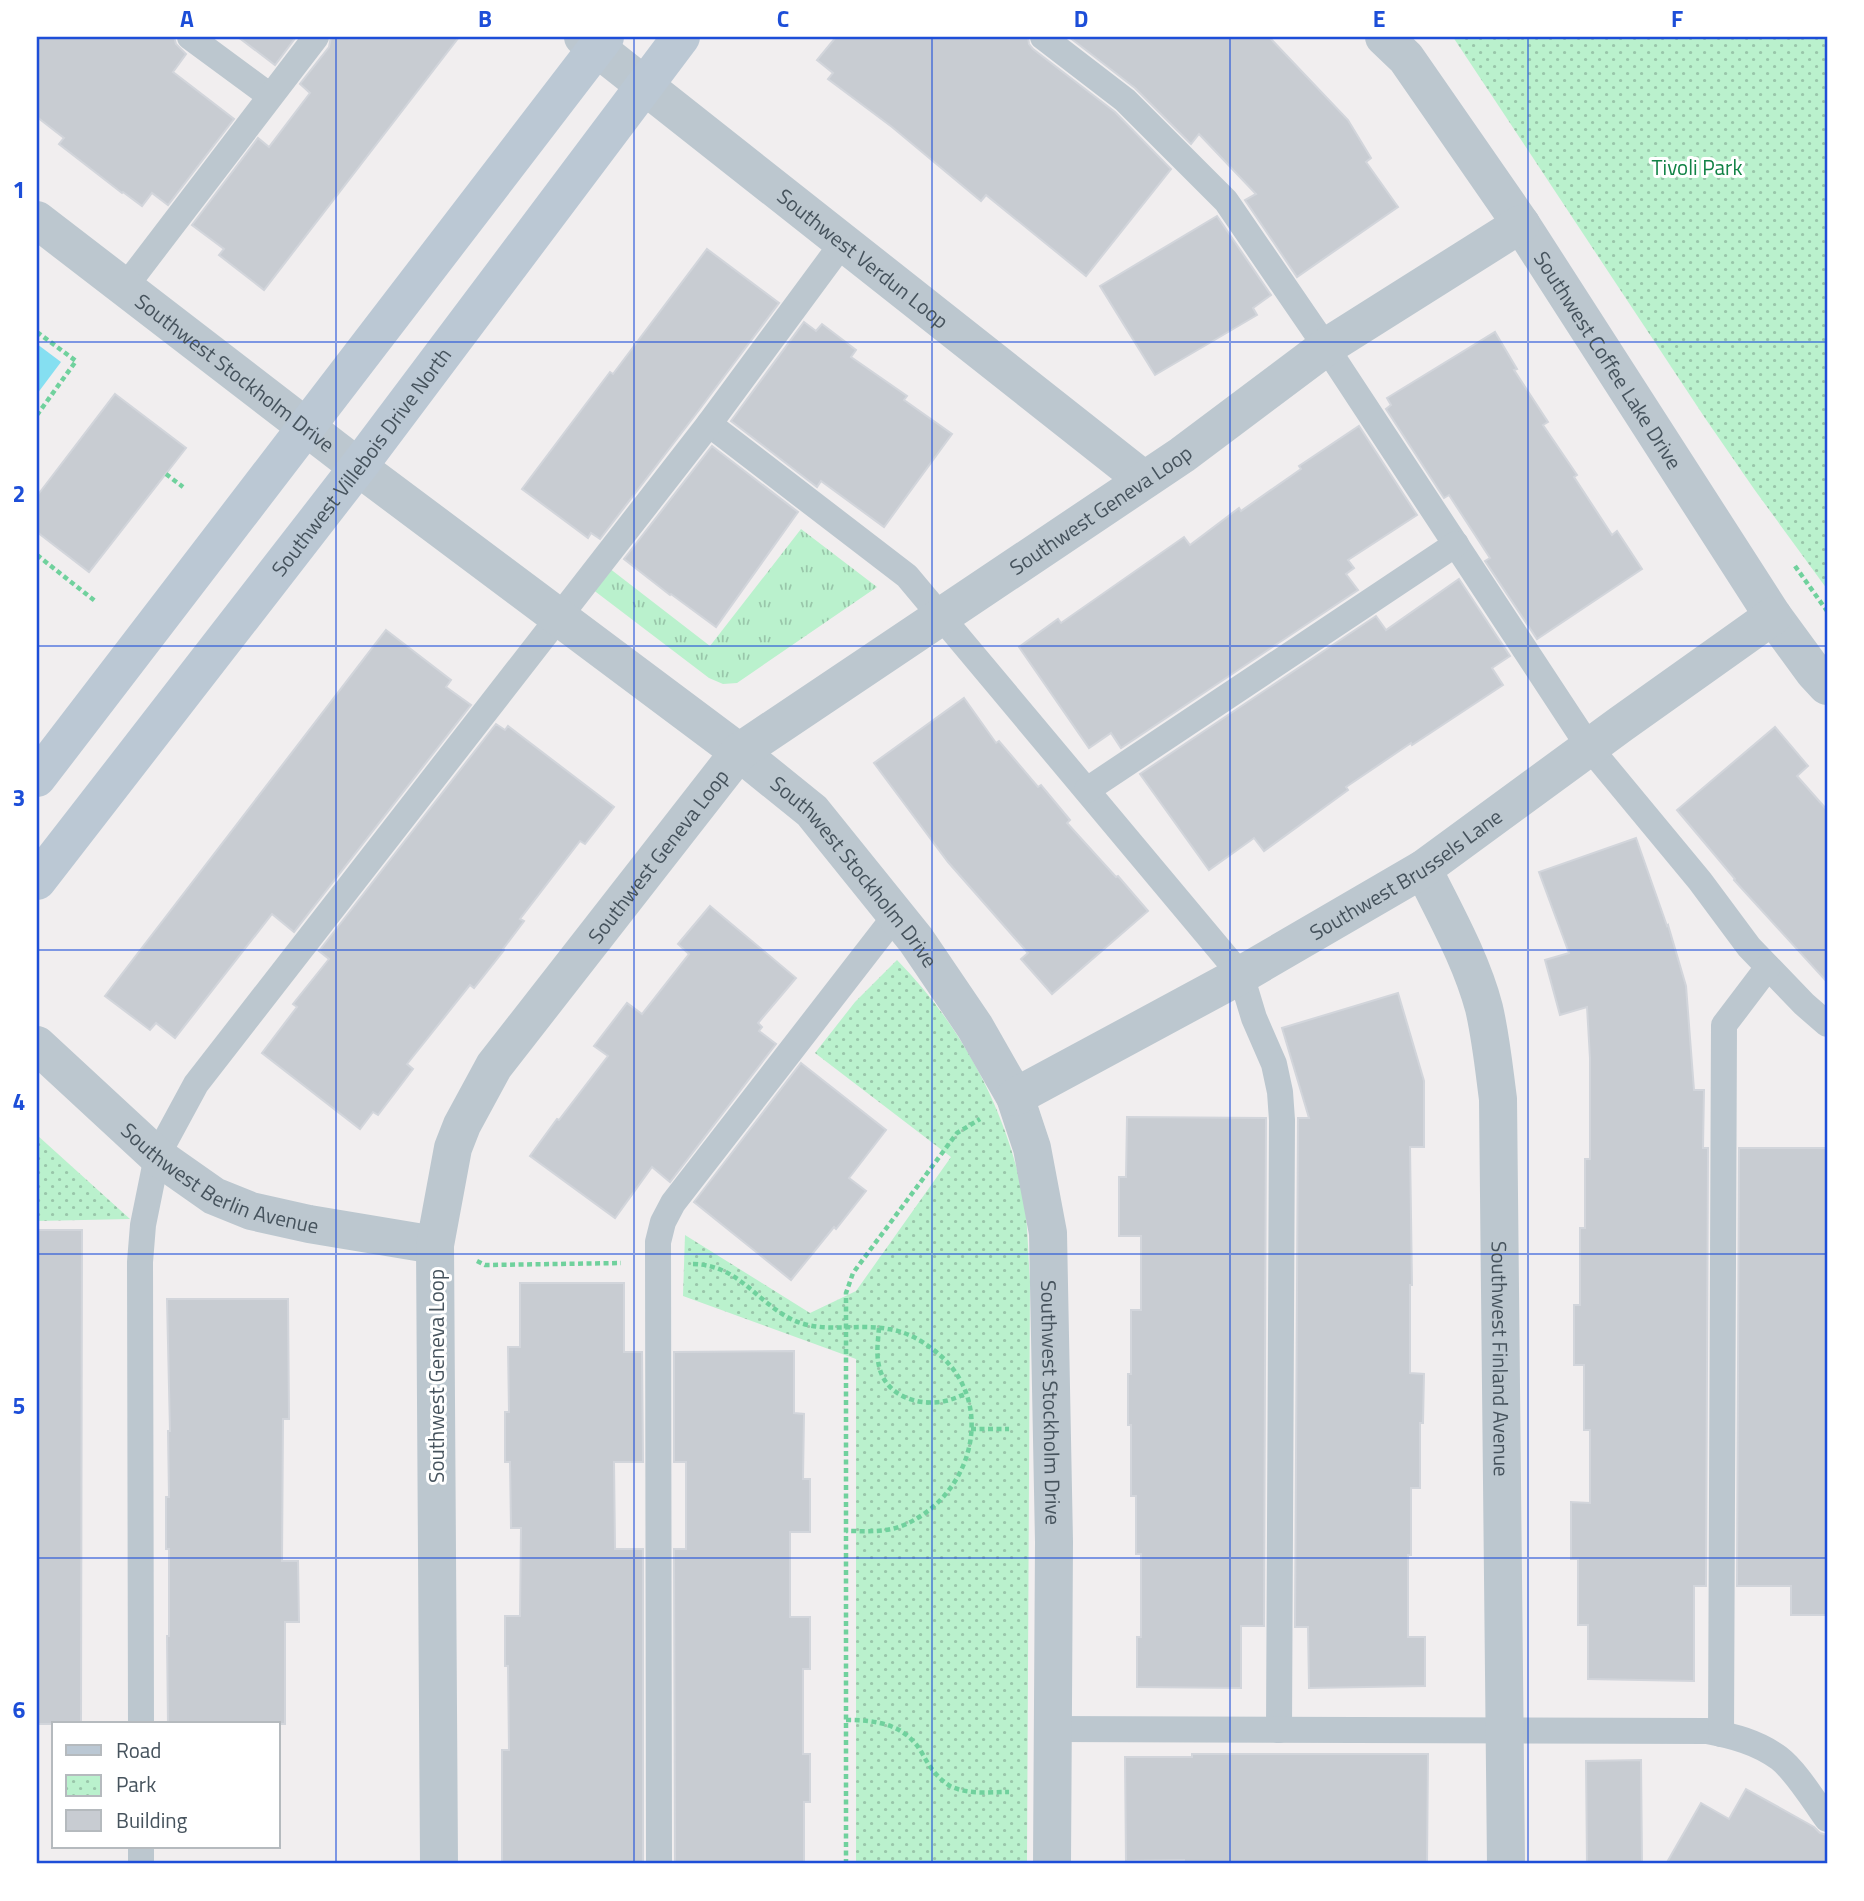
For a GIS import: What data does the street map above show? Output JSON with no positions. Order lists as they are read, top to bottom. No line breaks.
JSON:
{"streets":{"street":["Southwest Verdun Loop","Southwest Coffee Lake Drive","Southwest Stockholm Drive","Southwest Villebois Drive North","Southwest Geneva Loop","Southwest Brussels Lane","Southwest Berlin Avenue","Southwest Finland Avenue"]},"crossings":[["Southwest Verdun Loop","Southwest Villebois Drive North"],["Southwest Verdun Loop","Southwest Geneva Loop"],["Southwest Coffee Lake Drive","Southwest Geneva Loop"],["Southwest Coffee Lake Drive","Southwest Brussels Lane"],["Southwest Stockholm Drive","Southwest Villebois Drive North"],["Southwest Stockholm Drive","Southwest Geneva Loop"],["Southwest Stockholm Drive","Southwest Brussels Lane"],["Southwest Geneva Loop","Southwest Berlin Avenue"],["Southwest Brussels Lane","Southwest Finland Avenue"]],"parks":["Tivoli Park"],"legend":["Road","Park","Building"],"grid":{"columns":["A","B","C","D","E","F"],"rows":["1","2","3","4","5","6"]}}
